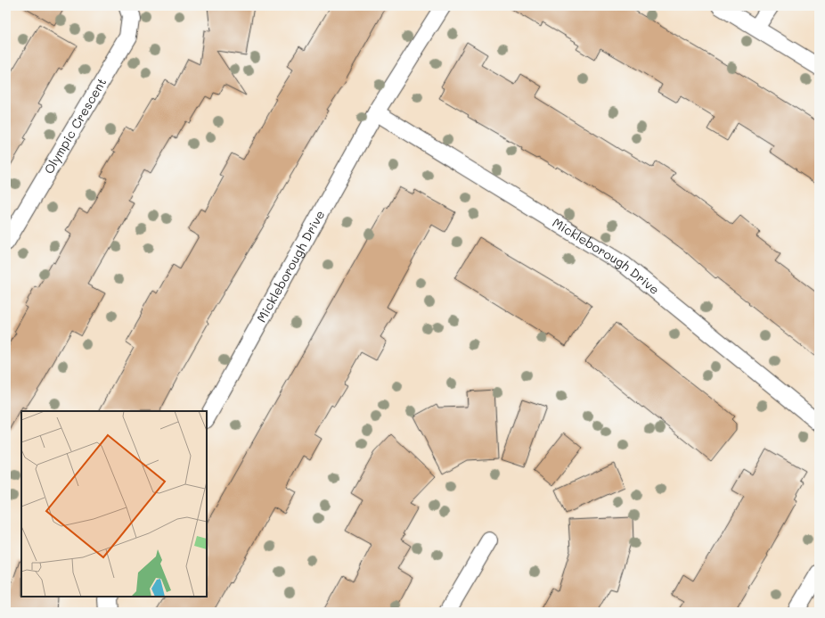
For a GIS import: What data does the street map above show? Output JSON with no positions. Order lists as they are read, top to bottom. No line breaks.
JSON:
{"streets":{"street":["Olympic Crescent","Mickleborough Drive"]}}
